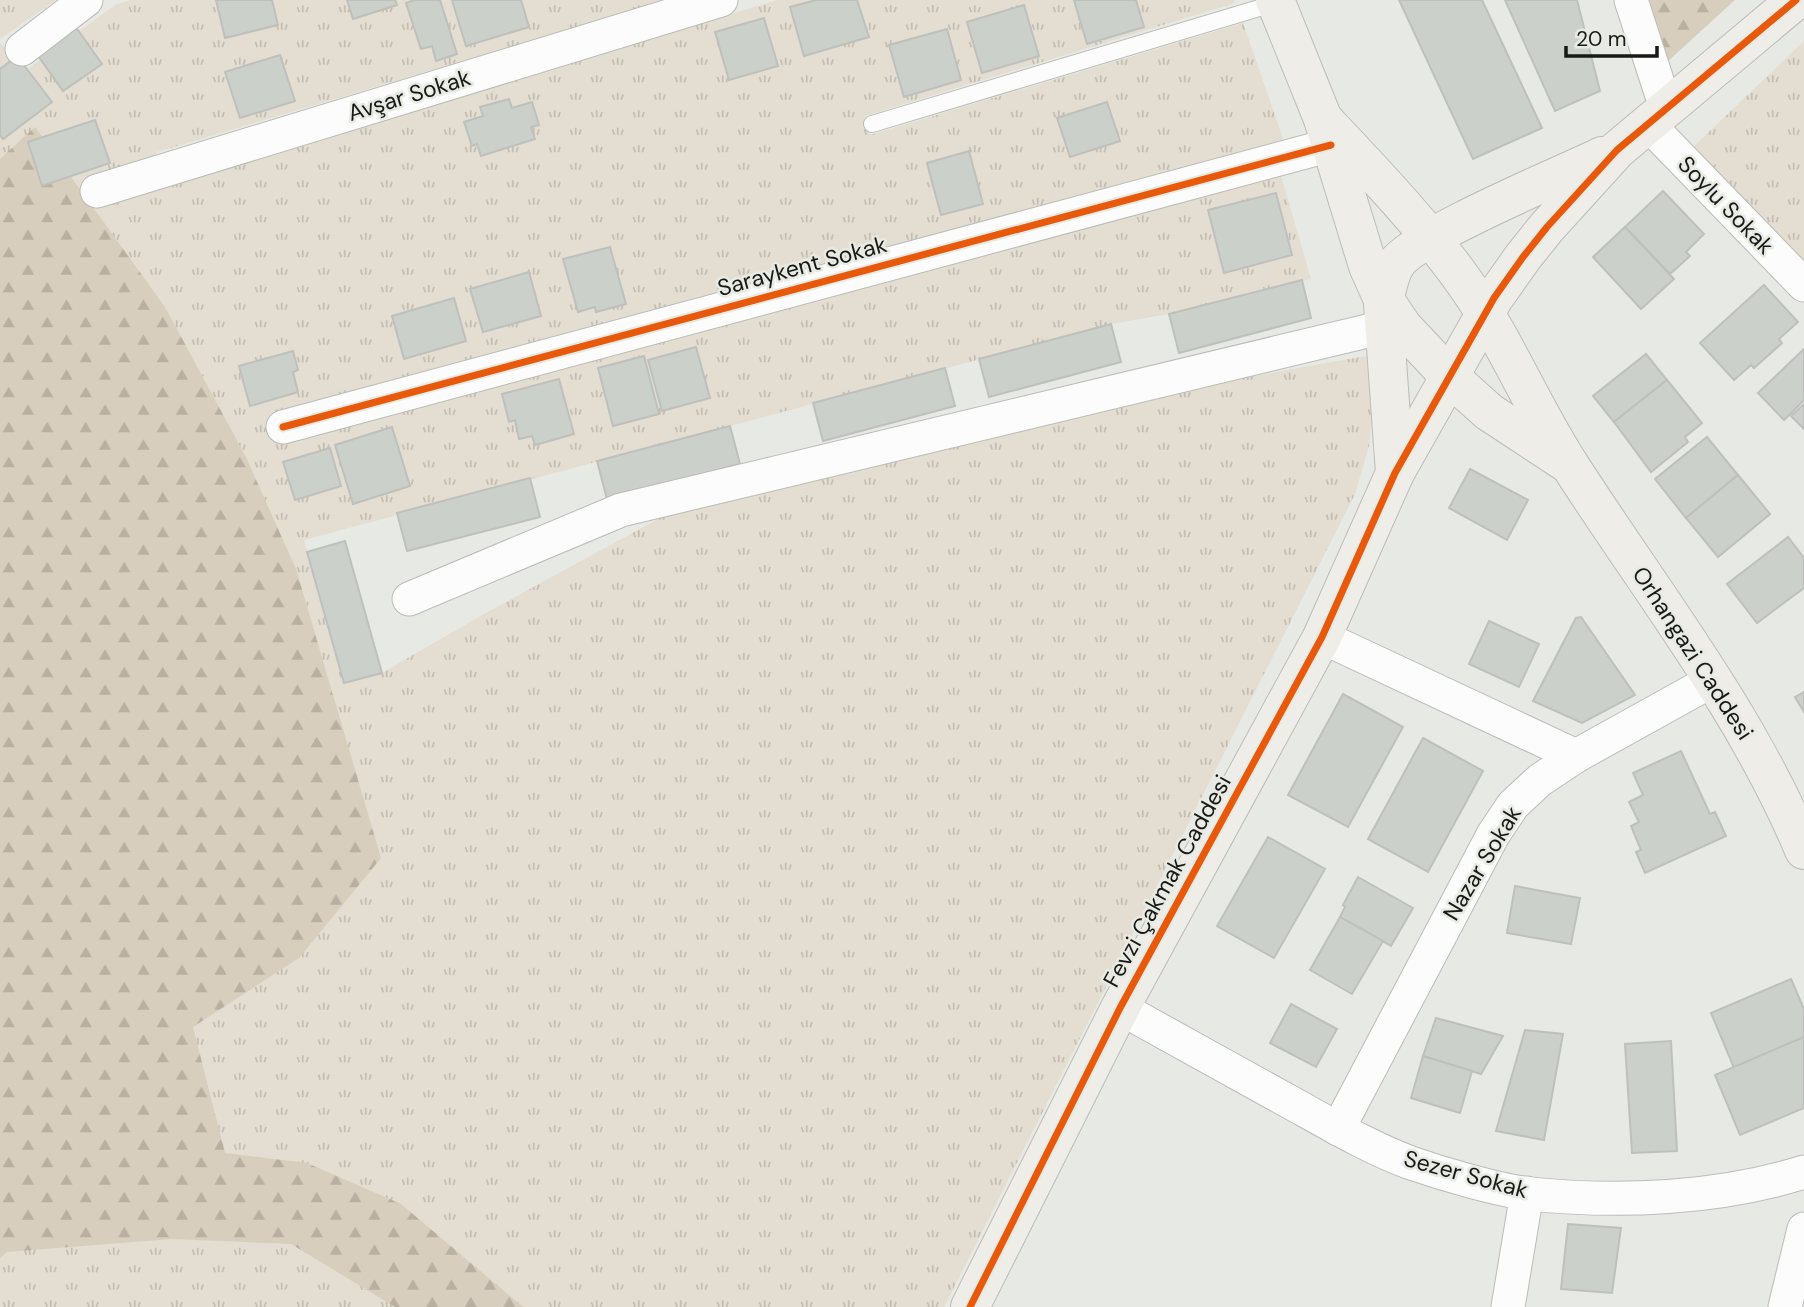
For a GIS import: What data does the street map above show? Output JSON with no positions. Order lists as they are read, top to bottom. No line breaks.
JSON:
{"streets":{"street":["Avşar Sokak","Soylu Sokak","Saraykent Sokak","Orhangazi Caddesi","Nazar Sokak","Fevzi Çakmak Caddesi","Sezer Sokak"]},"crossings":[["Saraykent Sokak","Orhangazi Caddesi"],["Orhangazi Caddesi","Nazar Sokak"],["Orhangazi Caddesi","Fevzi Çakmak Caddesi"],["Nazar Sokak","Sezer Sokak"],["Fevzi Çakmak Caddesi","Sezer Sokak"]],"scale_bar":"20 m"}
